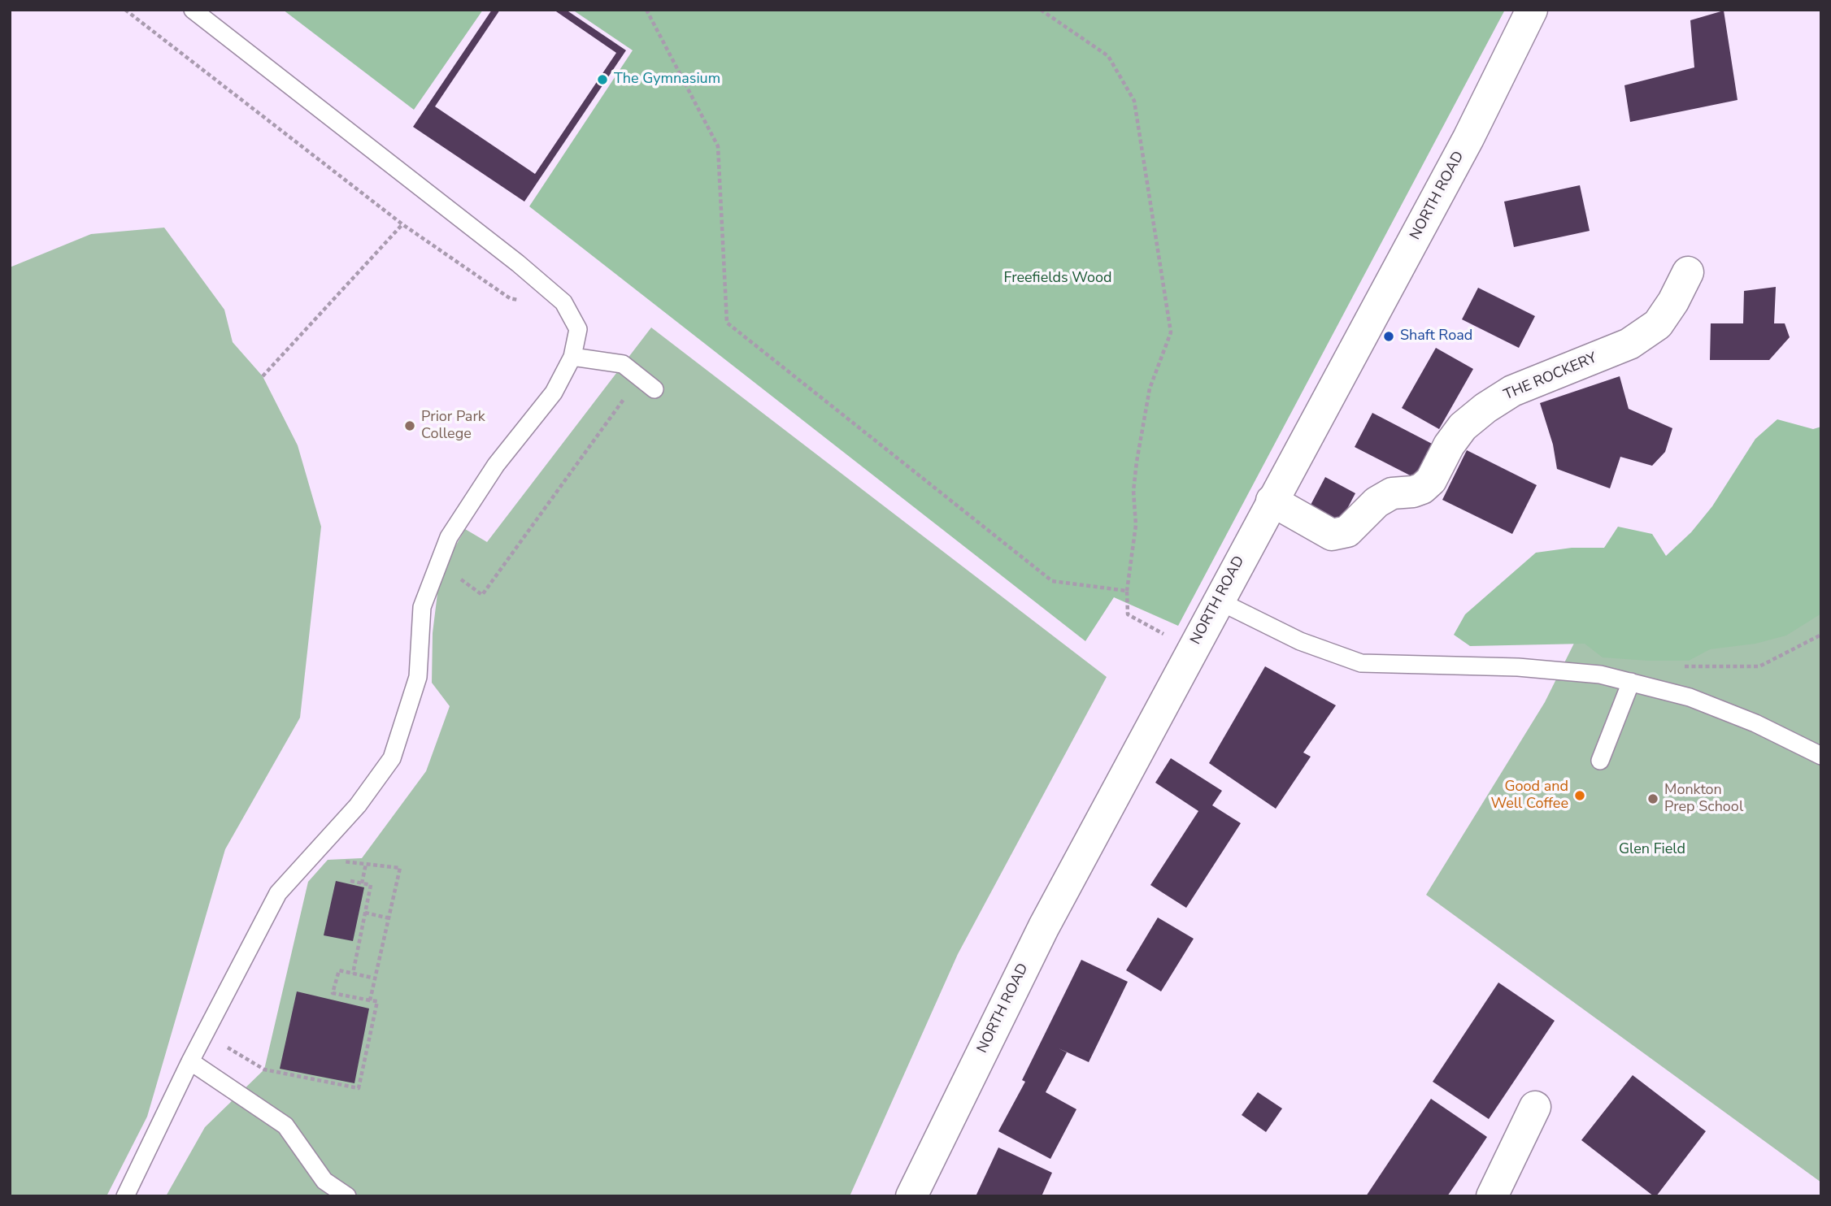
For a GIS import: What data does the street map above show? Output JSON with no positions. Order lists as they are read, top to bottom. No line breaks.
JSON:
{"streets":{"street":["NORTH ROAD","THE ROCKERY"]},"crossings":[["NORTH ROAD","THE ROCKERY"]],"parks":["Freefields Wood","Glen Field"],"places":["The Gymnasium","Shaft Road","Prior Park College","Good and Well Coffee","Monkton Prep School"]}
